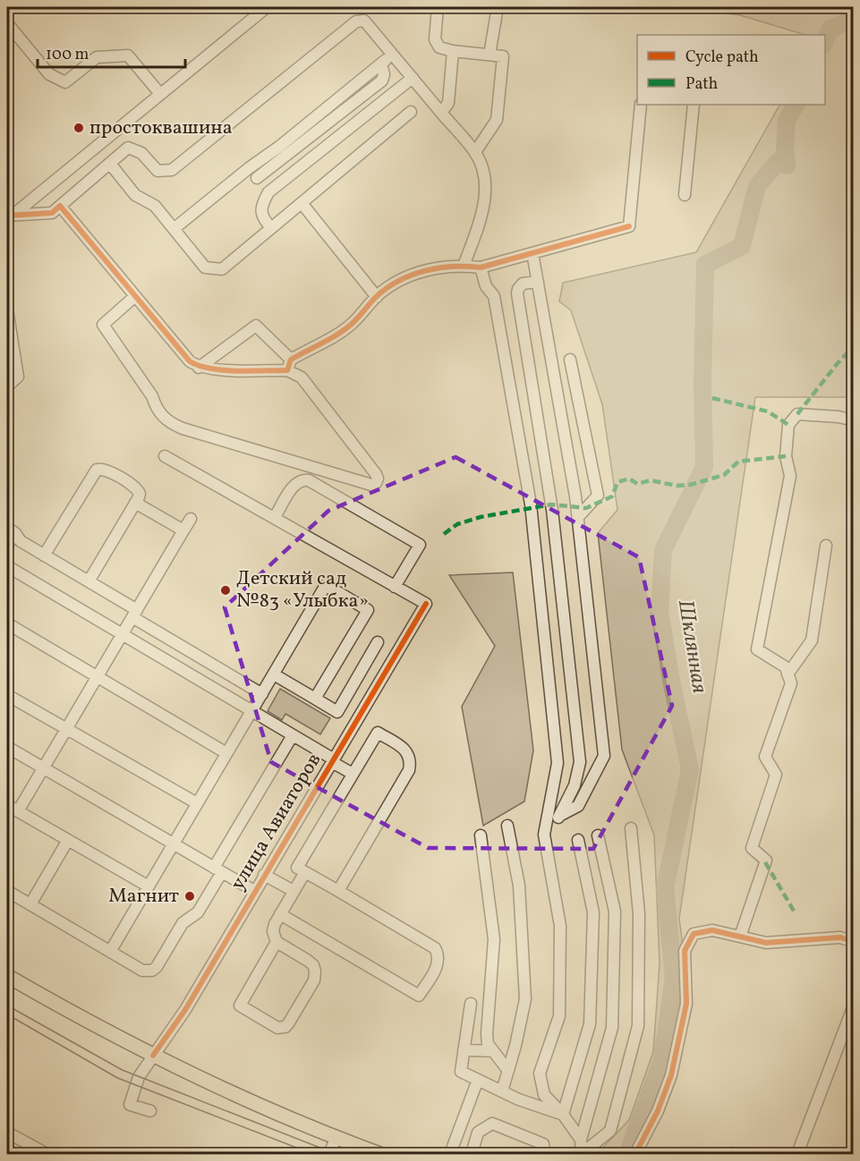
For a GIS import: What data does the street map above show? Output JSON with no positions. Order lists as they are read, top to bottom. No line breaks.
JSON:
{"streets":{"street":["улица Авиаторов"]},"water":["Шклянная"],"places":["простоквашина","Детский сад №83 «Улыбка»","Магнит"],"legend":["Cycle path","Path"],"scale_bar":"100 m"}
